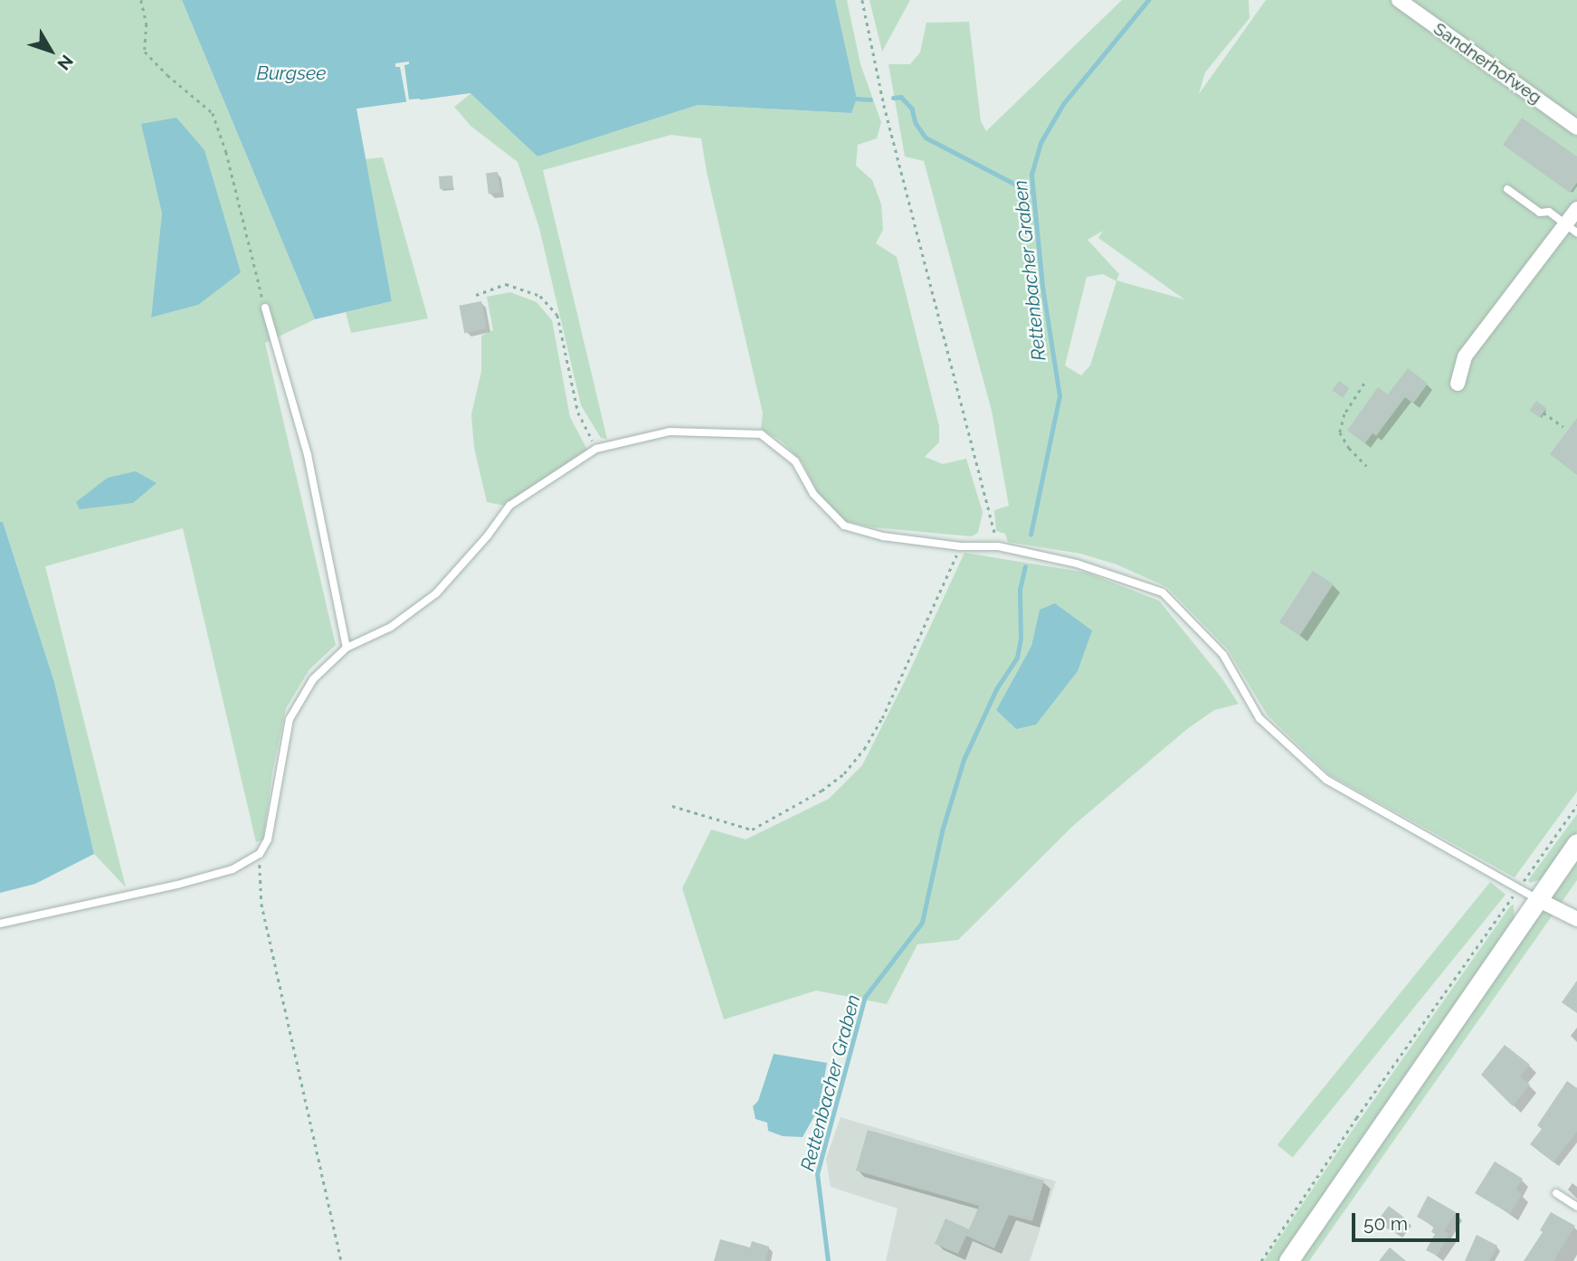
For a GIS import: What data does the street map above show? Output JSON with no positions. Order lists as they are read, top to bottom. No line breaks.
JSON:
{"streets":{"street":["Sandnerhofweg"]},"water":["Burgsee","Rettenbacher Graben"],"scale_bar":"50 m","north":"bottom right"}
